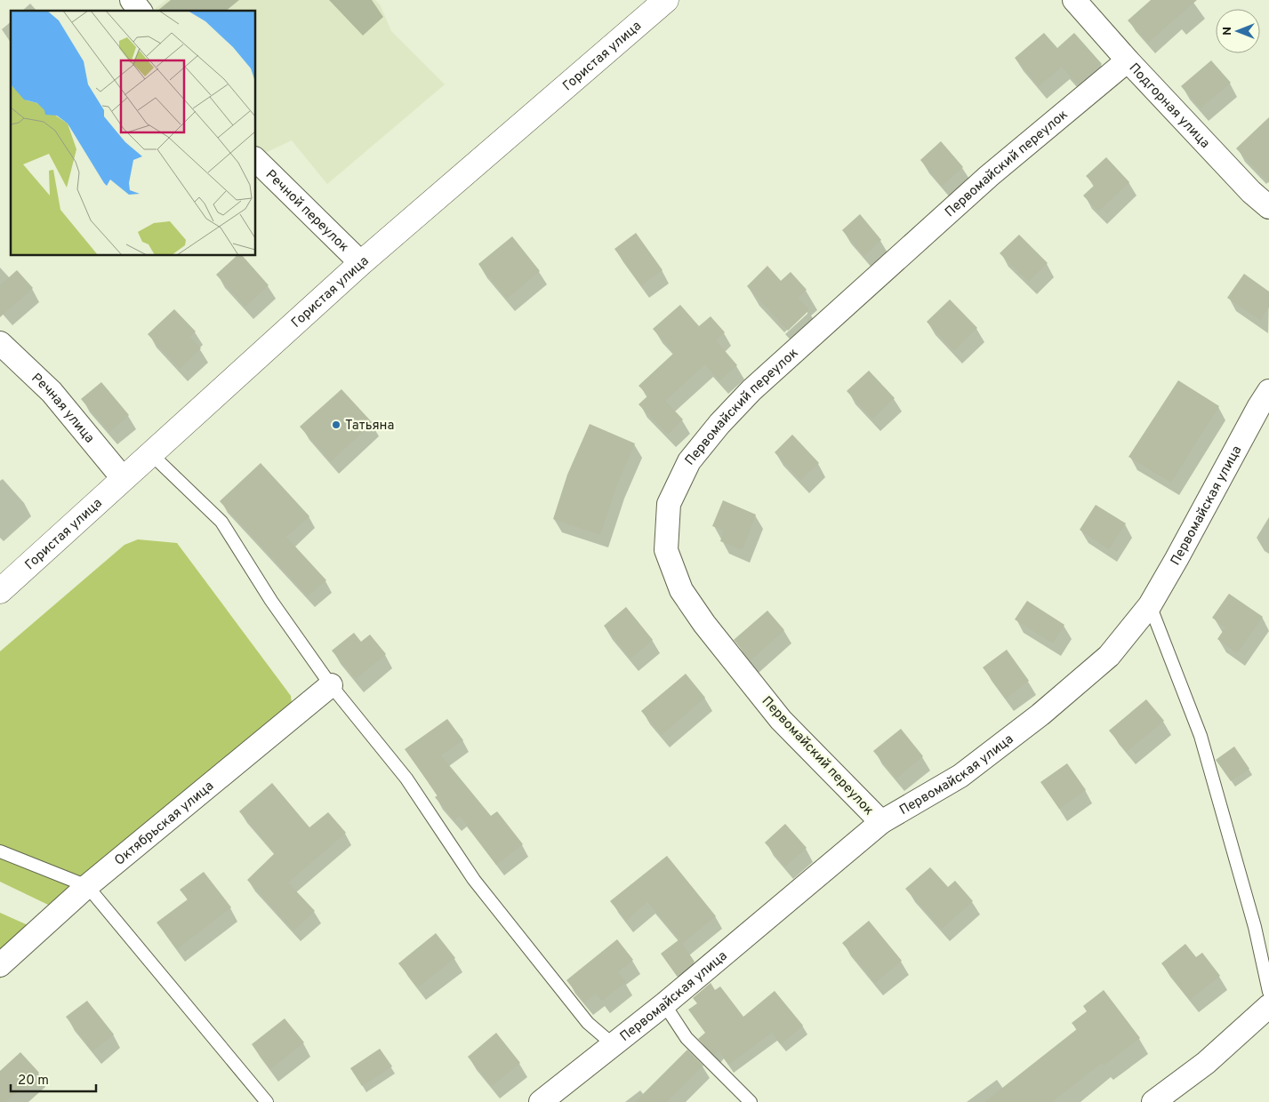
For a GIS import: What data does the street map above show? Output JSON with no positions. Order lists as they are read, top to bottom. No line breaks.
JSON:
{"streets":{"street":["Гористая улица","Подгорная улица","Первомайский переулок","Речной переулок","Речная улица","Первомайская улица","Октябрьская улица"]},"crossings":[["Гористая улица","Речной переулок"],["Гористая улица","Речная улица"],["Подгорная улица","Первомайский переулок"],["Первомайский переулок","Первомайская улица"]],"places":["Татьяна"],"scale_bar":"20 m","north":"left"}
